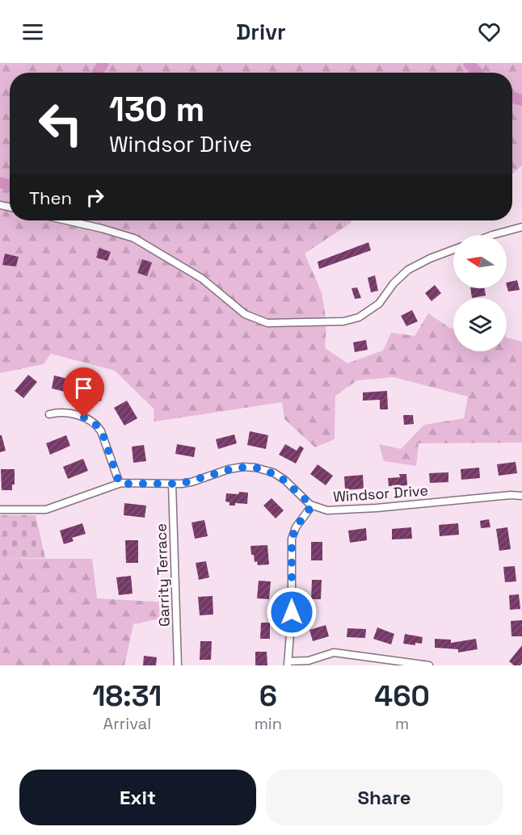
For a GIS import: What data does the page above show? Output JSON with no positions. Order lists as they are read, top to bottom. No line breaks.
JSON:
{"streets":{"street":["Windsor Drive","Garrity Terrace"]},"crossings":[["Windsor Drive","Garrity Terrace"]],"north":"left","page":{"header":"Drivr","turn":["130 m","Windsor Drive"],"then":"Then","eta":["18:31","Arrival","6","min","460","m"],"buttons":["Exit","Share"]}}
